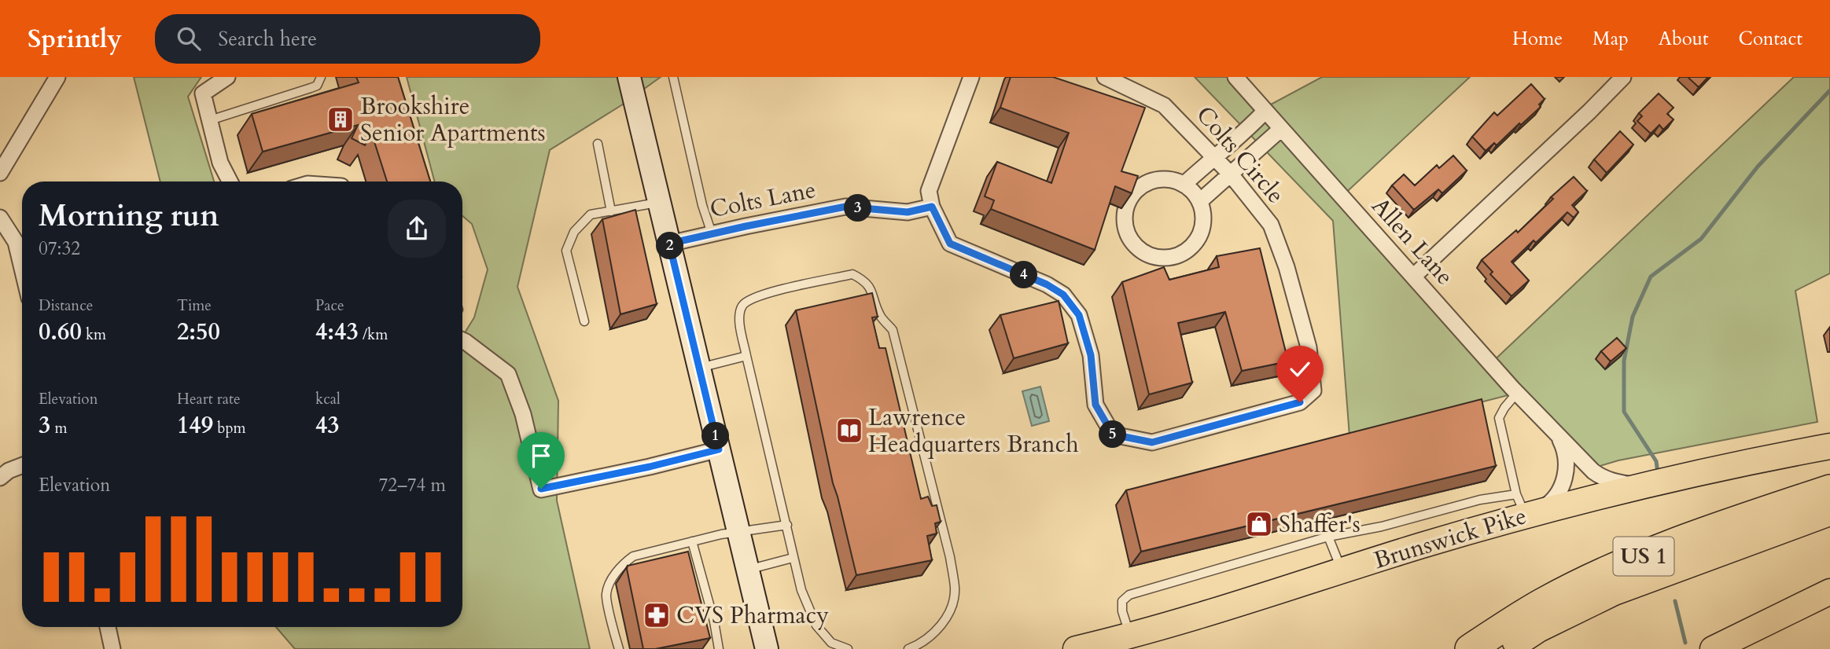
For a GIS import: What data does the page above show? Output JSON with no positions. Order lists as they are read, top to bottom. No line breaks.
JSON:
{"streets":{"highway":["US 1"],"main road":["Brunswick Pike"],"street":["Colts Circle","Colts Lane","Allen Lane"]},"crossings":[["Colts Circle","Colts Lane"],["Allen Lane","Brunswick Pike"]],"places":{"building":["Brookshire Senior Apartments"],"library":["Lawrence Headquarters Branch"],"shop":["Shaffer's"],"pharmacy":["CVS Pharmacy"]},"page":{"header":"Sprintly","search":"Search here","nav":["Home","Map","About","Contact"],"heading":["Morning run","07:32"],"pins":["3","2","4","5","1"],"stats":[["Distance","0.60 km"],["Time","2:50"],["Pace","4:43 /km"],["Elevation","3 m"],["Heart rate","149 bpm"],["kcal","43"]],"chart":["Elevation","72–74 m"]}}
